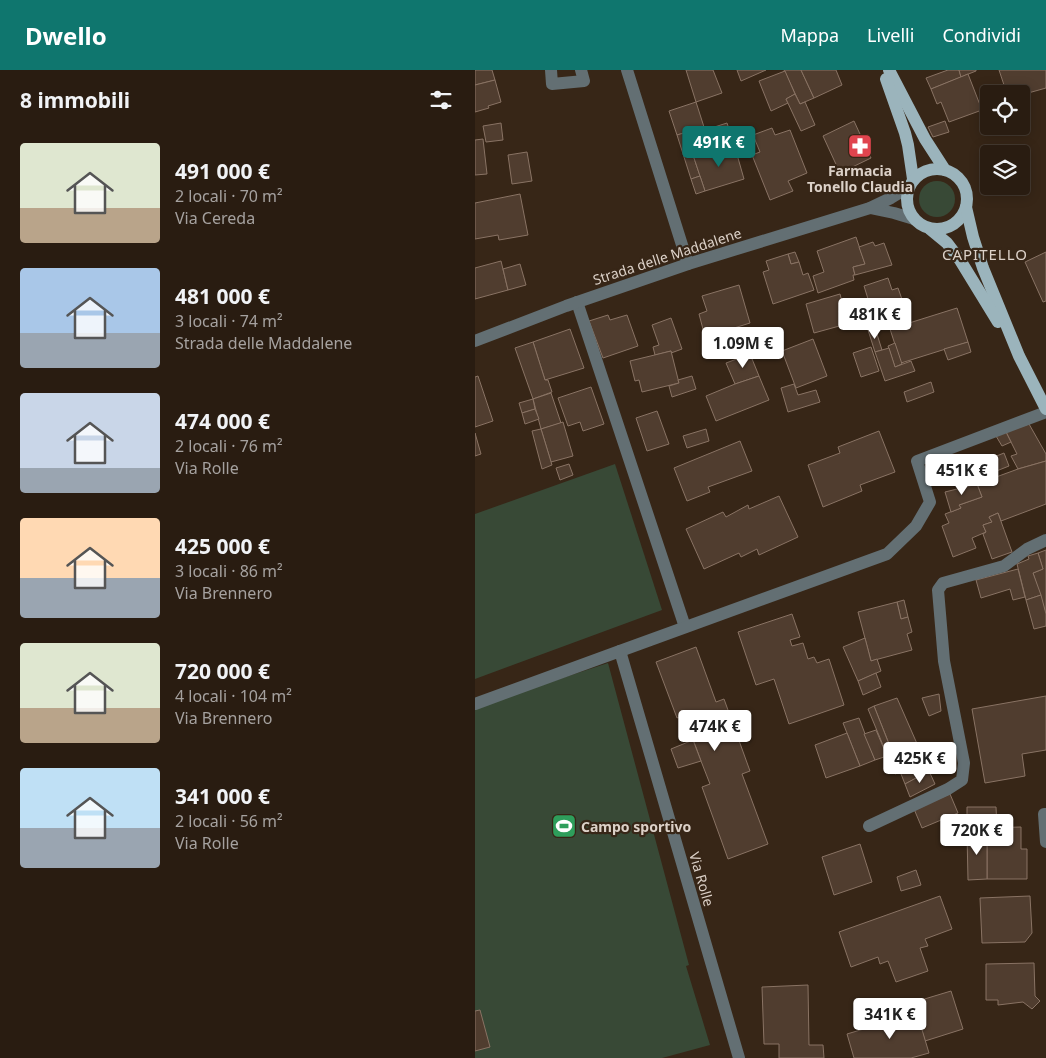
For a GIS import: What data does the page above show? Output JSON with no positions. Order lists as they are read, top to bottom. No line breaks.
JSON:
{"streets":{"street":["Strada delle Maddalene","Via Rolle"]},"districts":["CAPITELLO"],"places":{"pharmacy":["Farmacia Tonello Claudia"],"sports":["Campo sportivo"]},"page":{"header":"Dwello","nav":["Mappa","Livelli","Condividi"],"heading":"8 immobili","price":["491K €","481K €","1.09M €","451K €","474K €","425K €","720K €","341K €"],"list":[{"name":"491 000 €","note":"2 locali · 70 m² · Via Cereda"},{"name":"481 000 €","note":"3 locali · 74 m² · Strada delle Maddalene"},{"name":"474 000 €","note":"2 locali · 76 m² · Via Rolle"},{"name":"425 000 €","note":"3 locali · 86 m² · Via Brennero"},{"name":"720 000 €","note":"4 locali · 104 m² · Via Brennero"},{"name":"341 000 €","note":"2 locali · 56 m² · Via Rolle"}]}}
